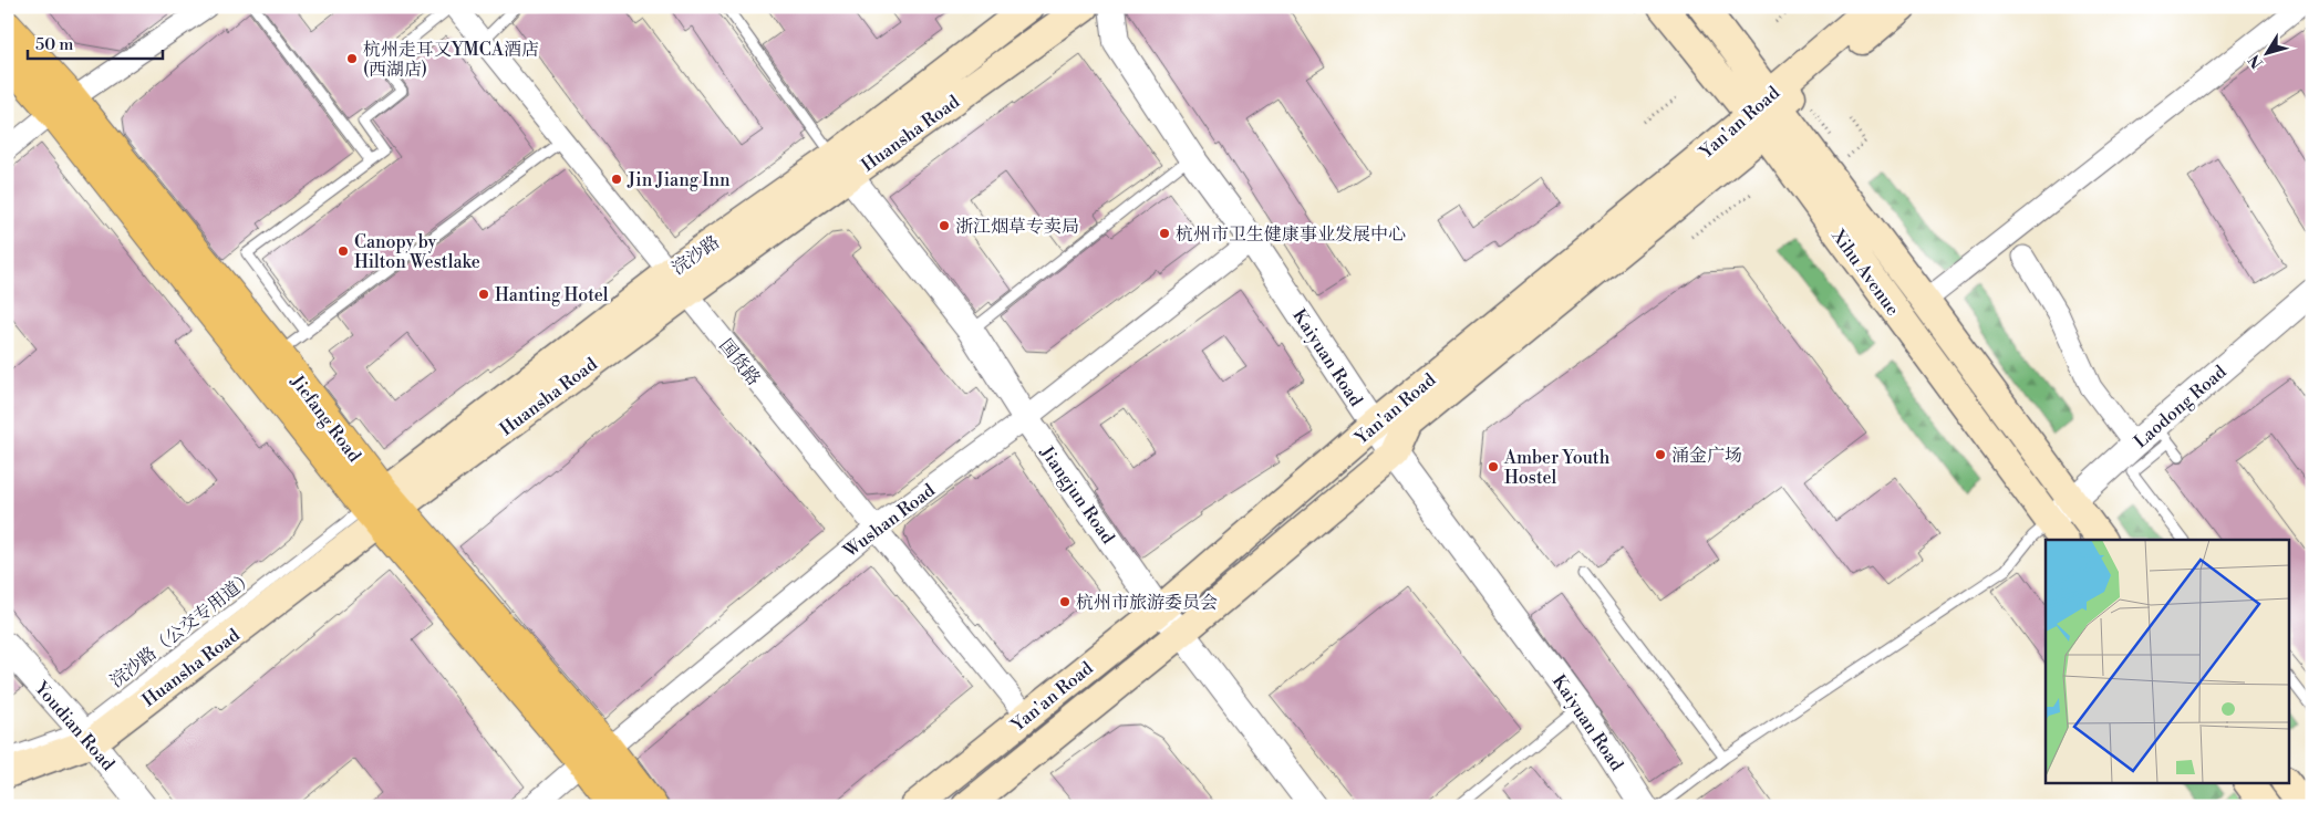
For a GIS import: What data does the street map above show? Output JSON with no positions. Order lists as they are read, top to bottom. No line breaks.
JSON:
{"streets":{"main road":["Yan'an Road","Huansha Road","浣沙路","Xihu Avenue","Jiefang Road"],"street":["Kaiyuan Road","国货路","Laodong Road","Jiangjun Road","Wushan Road","Youdian Road"]},"crossings":[["Yan'an Road","Xihu Avenue"],["Yan'an Road","Kaiyuan Road"],["Yan'an Road","国货路"],["Yan'an Road","Jiangjun Road"],["Huansha Road","浣沙路"],["Huansha Road","国货路"],["Huansha Road","Jiefang Road"],["Huansha Road","Jiangjun Road"],["Huansha Road","Youdian Road"],["浣沙路","国货路"],["浣沙路","Jiangjun Road"],["Xihu Avenue","Laodong Road"],["Kaiyuan Road","Wushan Road"],["国货路","Wushan Road"],["Jiefang Road","Wushan Road"],["Jiangjun Road","Wushan Road"]],"places":["杭州走耳又YMCA酒店 (西湖店)","Jin Jiang Inn","浙江烟草专卖局","杭州市卫生健康事业发展中心","Canopy by Hilton Westlake","Hanting Hotel","涌金广场","Amber Youth Hostel","杭州市旅游委员会"],"scale_bar":"50 m","north":"bottom left"}
